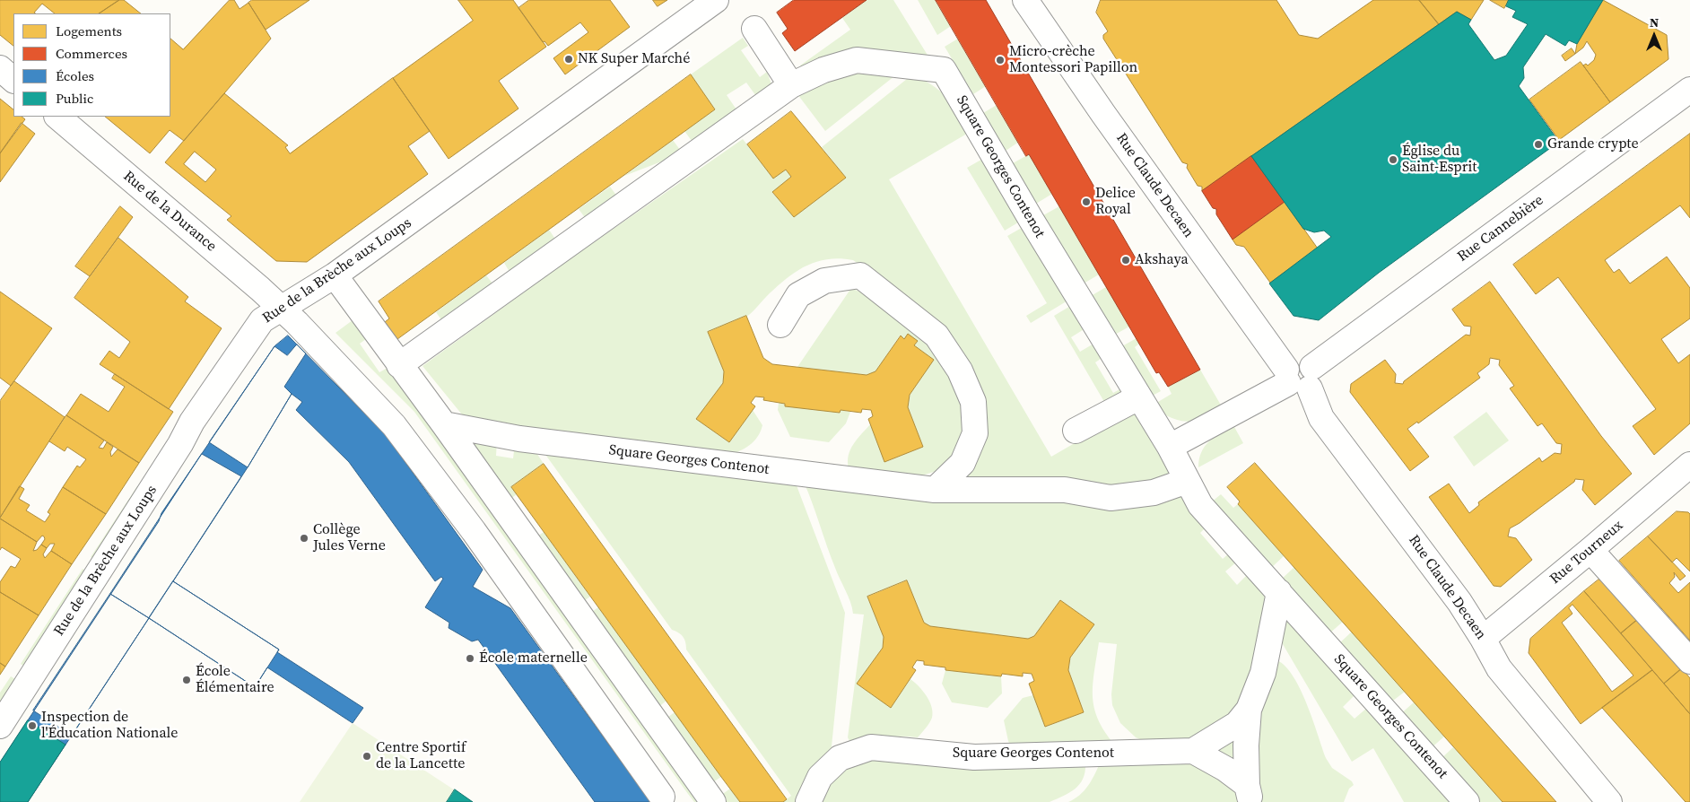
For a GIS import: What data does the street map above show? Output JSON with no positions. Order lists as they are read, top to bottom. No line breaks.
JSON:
{"streets":{"street":["Square Georges Contenot","Rue Claude Decaen","Rue de la Durance","Rue Cannebière","Rue de la Brèche aux Loups","Rue Tourneux"]},"crossings":[["Square Georges Contenot","Rue Cannebière"],["Rue Claude Decaen","Rue Cannebière"],["Rue Claude Decaen","Rue Tourneux"],["Rue de la Durance","Rue de la Brèche aux Loups"]],"places":["NK Super Marché","Micro-crèche Montessori Papillon","Grande crypte","Église du Saint-Esprit","Delice Royal","Akshaya","Collège Jules Verne","École maternelle","École Élémentaire","Inspection de l'Éducation Nationale","Centre Sportif de la Lancette"],"legend":["Logements","Commerces","Écoles","Public"],"north":"top"}
